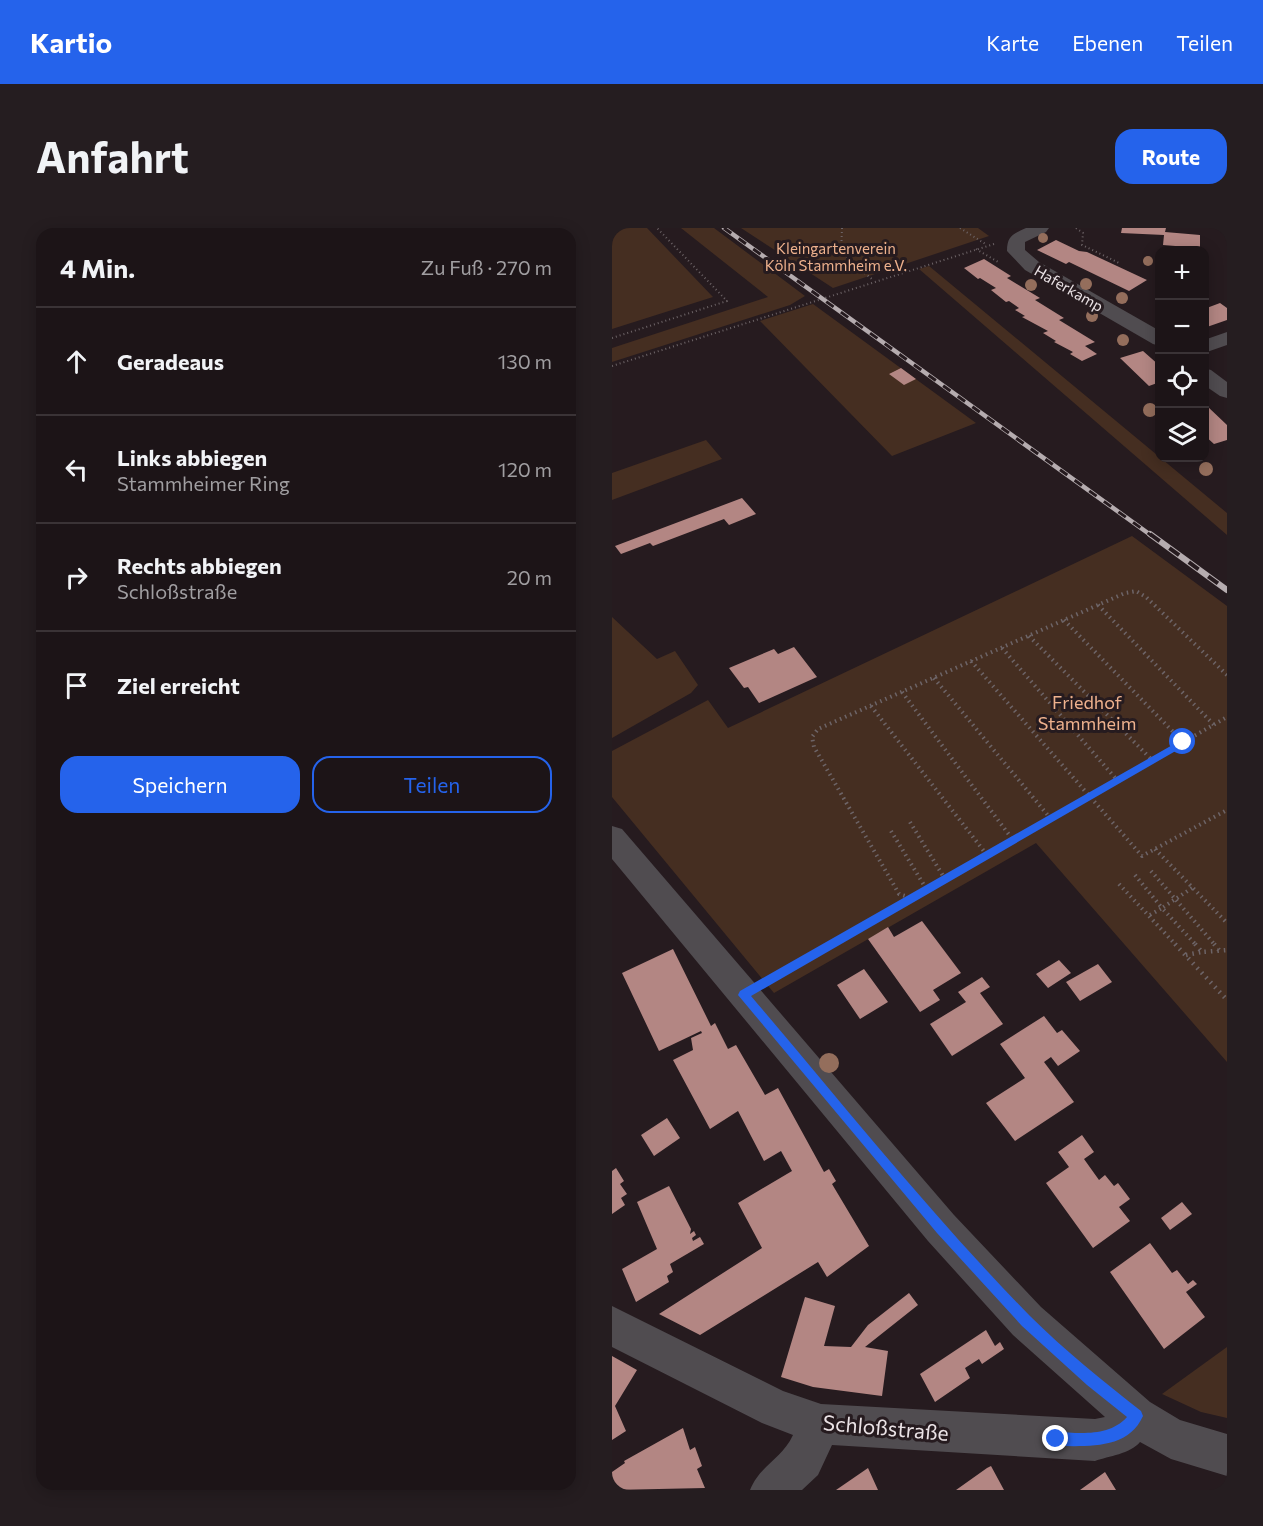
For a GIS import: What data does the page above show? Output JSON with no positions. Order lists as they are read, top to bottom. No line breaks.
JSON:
{"streets":{"street":["Haferkamp","Schloßstraße"]},"parks":["Kleingartenverein Köln Stammheim e.V.","Friedhof Stammheim"],"page":{"header":"Kartio","nav":["Karte","Ebenen","Teilen"],"buttons":["Route",["Speichern","Teilen"]],"title":"Anfahrt","heading":["4 Min.","Zu Fuß · 270 m"],"map_buttons":["+","−"],"list":[["Geradeaus","130 m"],["Links abbiegen","Stammheimer Ring","120 m"],["Rechts abbiegen","Schloßstraße","20 m"],"Ziel erreicht"]}}
